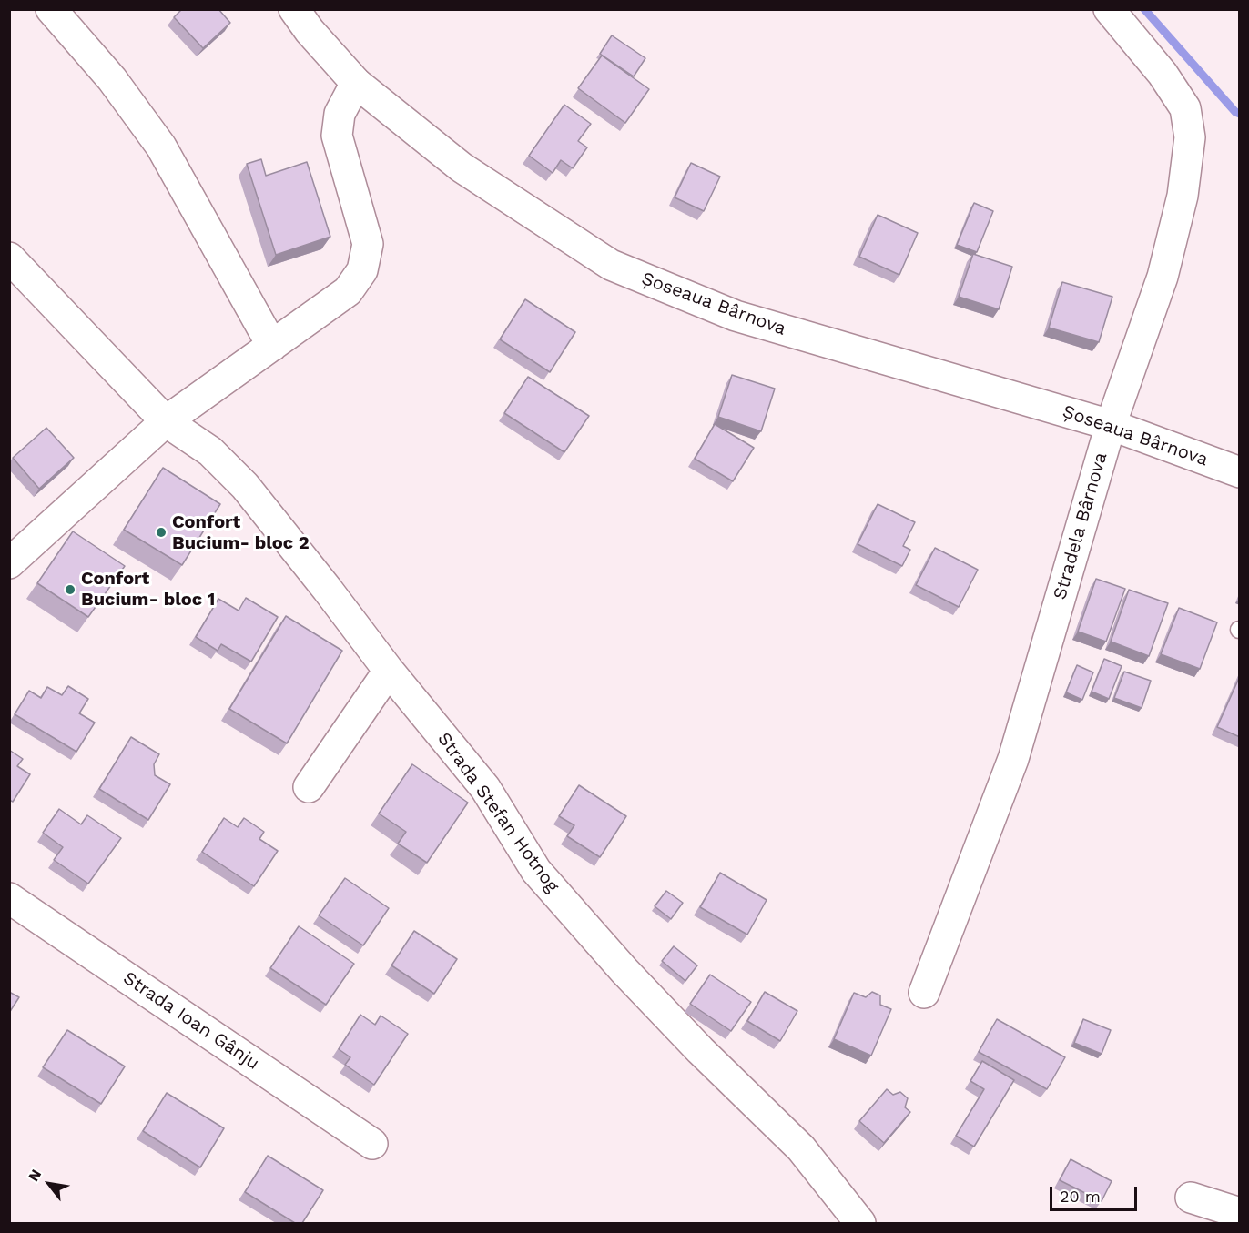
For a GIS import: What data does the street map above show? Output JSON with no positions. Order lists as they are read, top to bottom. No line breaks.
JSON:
{"streets":{"street":["Șoseaua Bârnova","Stradela Bârnova","Strada Stefan Hotnog","Strada Ioan Gânju"]},"crossings":[["Șoseaua Bârnova","Stradela Bârnova"]],"places":["Confort Bucium- bloc 2","Confort Bucium- bloc 1"],"scale_bar":"20 m","north":"top left"}
